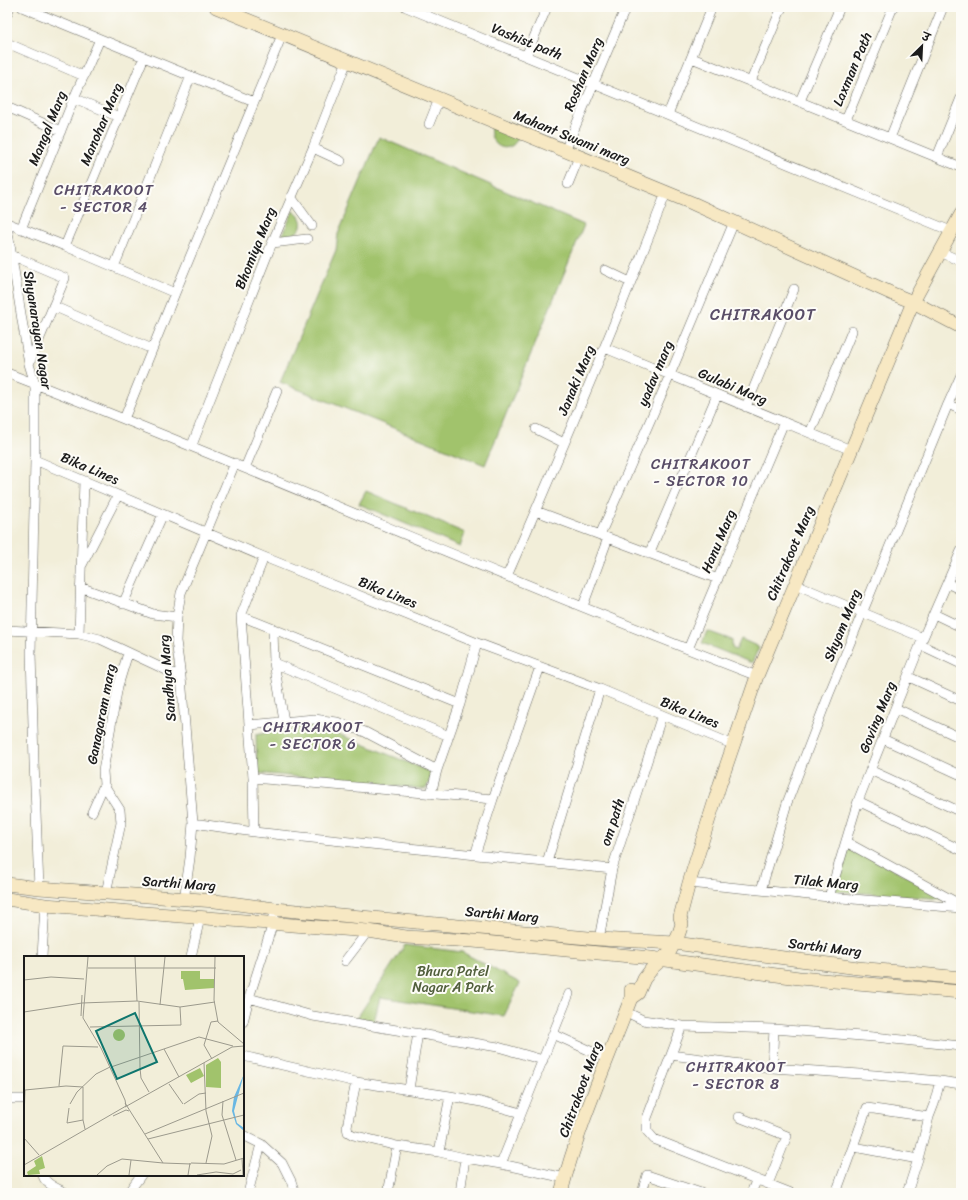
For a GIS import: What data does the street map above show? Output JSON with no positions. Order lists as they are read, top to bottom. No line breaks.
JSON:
{"streets":{"street":["Vashist path","Laxman Path","Roshan Marg","Manohar Marg","Mangal Marg","Mahant Swami marg","Bhomiya Marg","Shyanarayan Nagar","yadav marg","Janaki Marg","Gulabi Marg","Bika Lines","Hanu Marg","Chitrakoot Marg","Shyam Marg","Sandhya Marg","Ganagaram marg","Goving Marg","om path","Tilak Marg","Sarthi Marg"]},"crossings":[["Vashist path","Roshan Marg"],["Vashist path","Chitrakoot Marg"],["Roshan Marg","Mahant Swami marg"],["Mahant Swami marg","Bhomiya Marg"],["Mahant Swami marg","yadav marg"],["Mahant Swami marg","Janaki Marg"],["Mahant Swami marg","Chitrakoot Marg"],["Shyanarayan Nagar","Bika Lines"],["Shyanarayan Nagar","Sarthi Marg"],["yadav marg","Gulabi Marg"],["Janaki Marg","Gulabi Marg"],["Gulabi Marg","Hanu Marg"],["Gulabi Marg","Chitrakoot Marg"],["Bika Lines","Chitrakoot Marg"],["Bika Lines","Sandhya Marg"],["Bika Lines","om path"],["Chitrakoot Marg","Tilak Marg"],["Chitrakoot Marg","Sarthi Marg"],["Shyam Marg","Tilak Marg"],["Sandhya Marg","Sarthi Marg"],["Ganagaram marg","Sarthi Marg"],["Goving Marg","Tilak Marg"],["om path","Sarthi Marg"]],"districts":["CHITRAKOOT - SECTOR 4","CHITRAKOOT","CHITRAKOOT - SECTOR 10","CHITRAKOOT - SECTOR 6","CHITRAKOOT - SECTOR 8"],"parks":["Bhura Patel Nagar A Park"],"north":"top right"}
